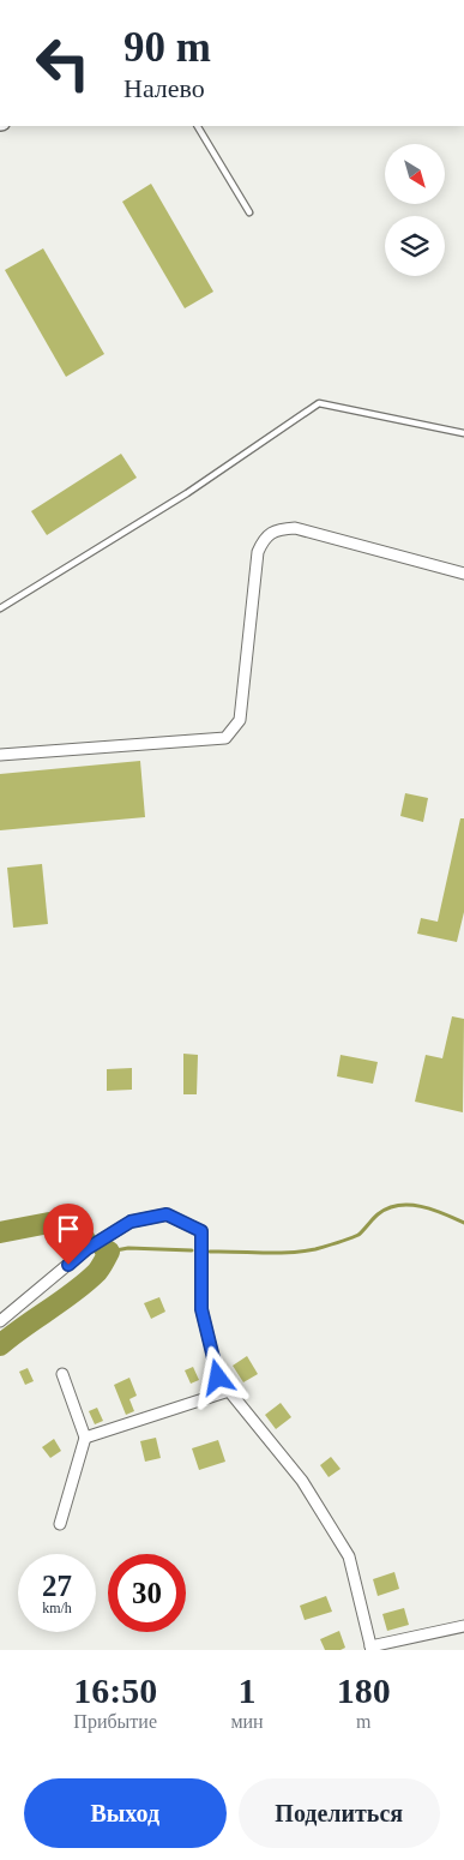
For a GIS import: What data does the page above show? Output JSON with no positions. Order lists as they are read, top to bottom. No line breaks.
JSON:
{"north":"bottom right","page":{"turn":["90 m","Налево"],"speed":"27 km/h","limit":"30","eta":["16:50","Прибытие","1","мин","180","m"],"buttons":["Выход","Поделиться"]}}
